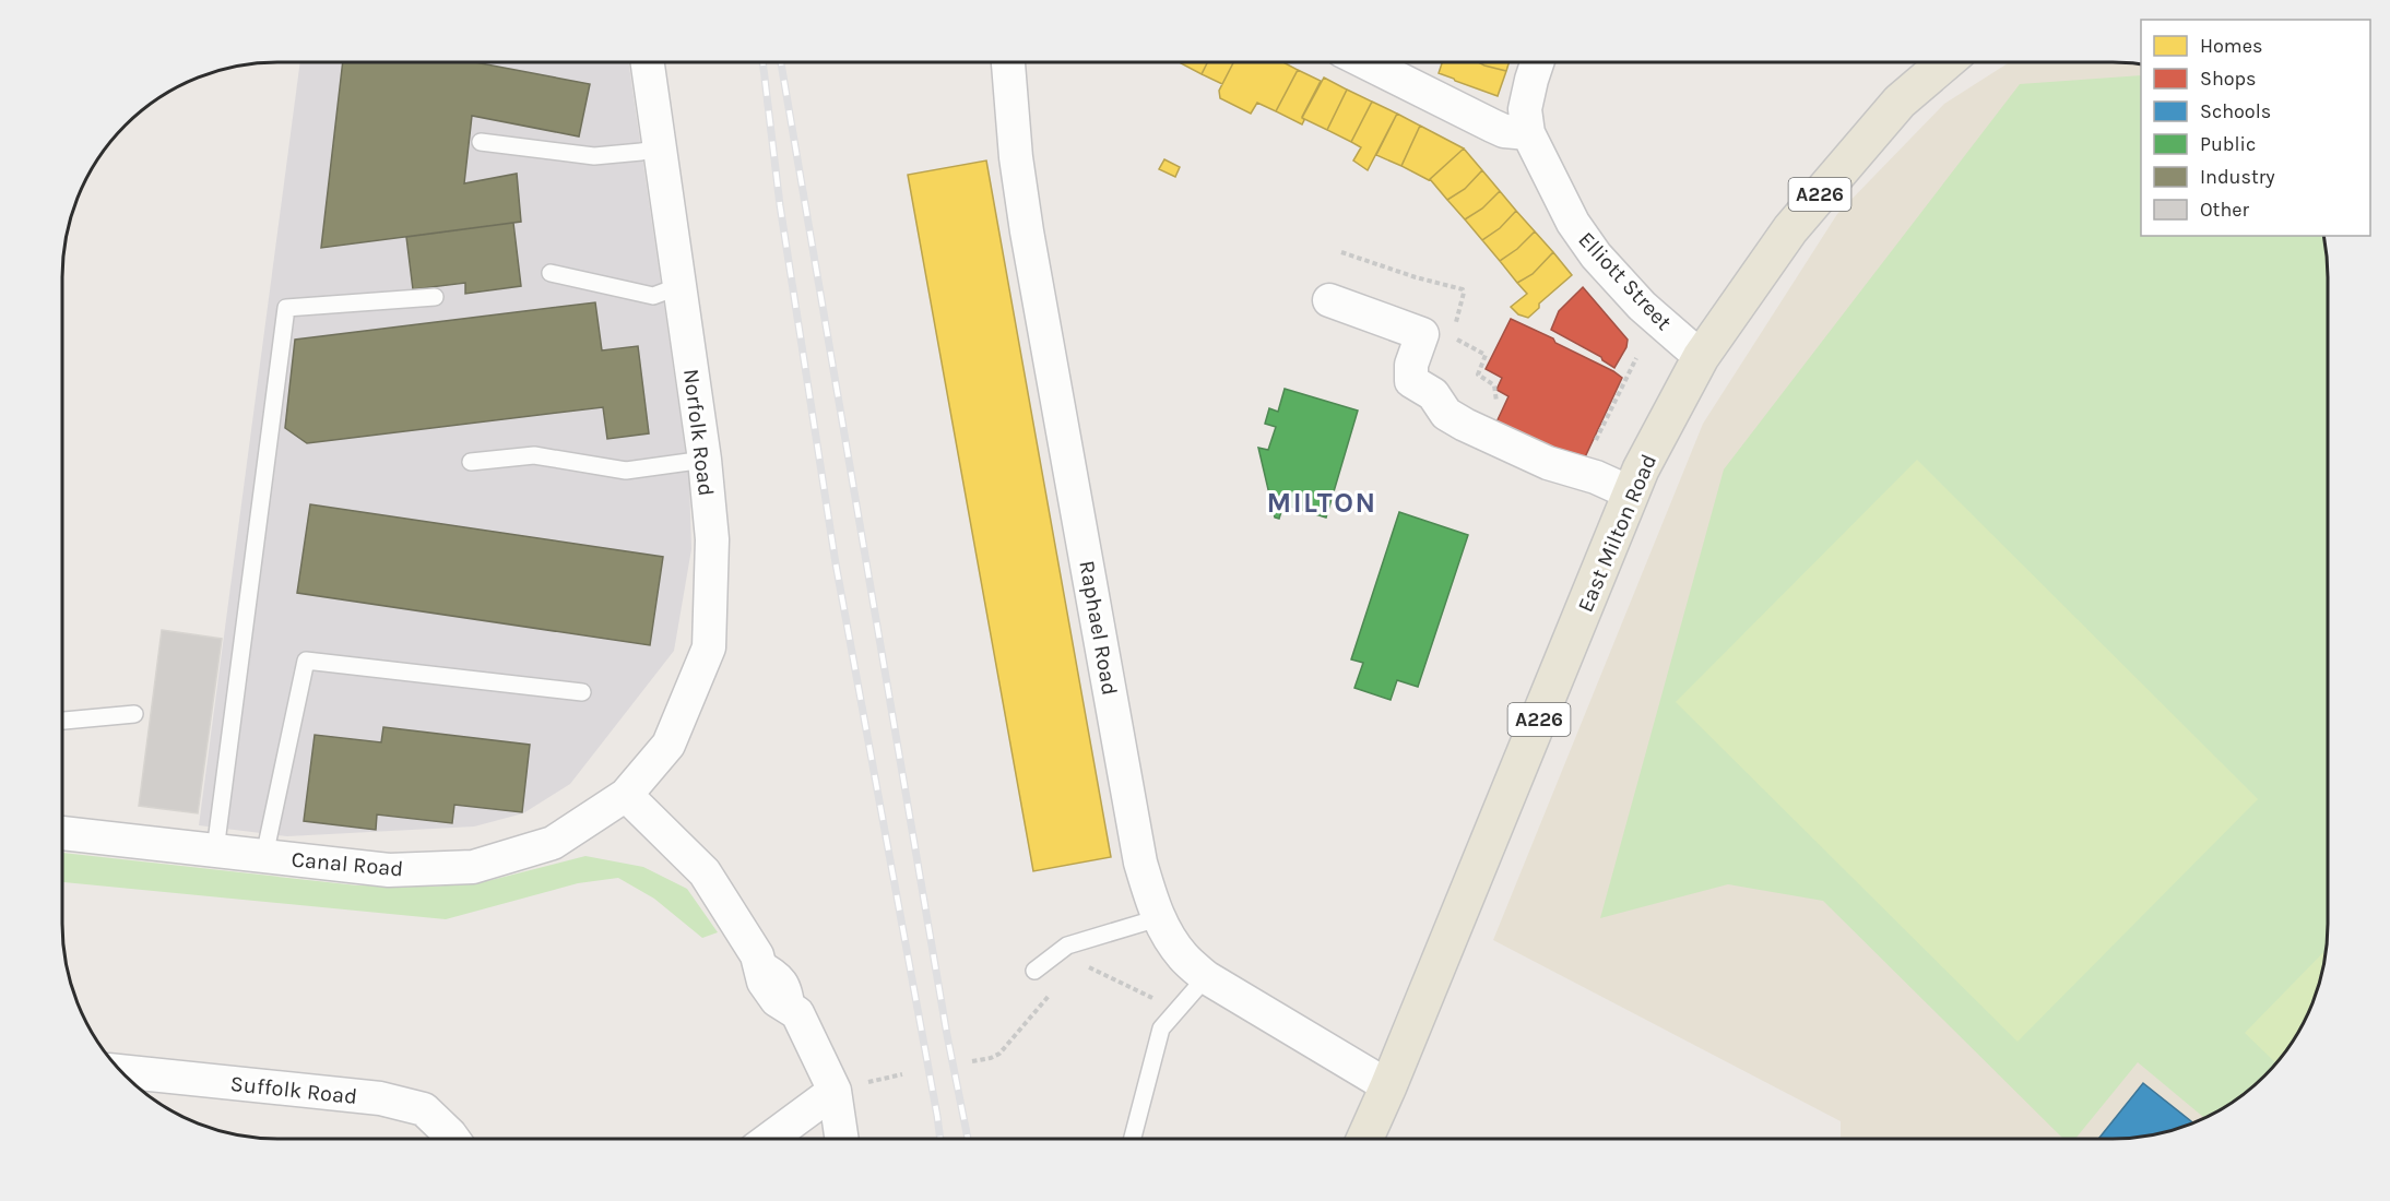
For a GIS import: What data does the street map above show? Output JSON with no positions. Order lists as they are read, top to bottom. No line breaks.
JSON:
{"streets":{"main road":["A226","East Milton Road"],"street":["Elliott Street","Norfolk Road","Raphael Road","Canal Road","Suffolk Road"]},"crossings":[["A226","East Milton Road"],["A226","Raphael Road"],["Elliott Street","East Milton Road"],["Norfolk Road","Canal Road"],["East Milton Road","Raphael Road"]],"districts":["MILTON"],"legend":["Homes","Shops","Schools","Public","Industry","Other"]}
